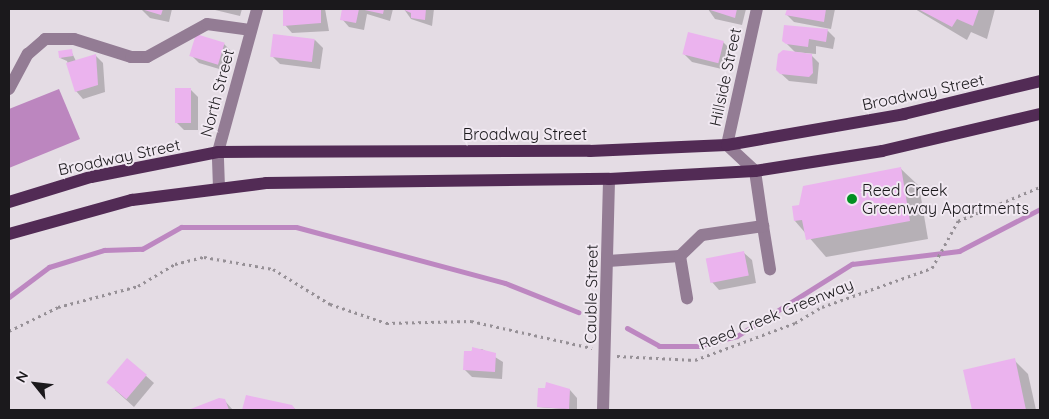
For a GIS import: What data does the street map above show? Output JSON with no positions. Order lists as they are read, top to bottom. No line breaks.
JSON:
{"streets":{"main road":["Broadway Street"],"street":["Hillside Street","North Street","Cauble Street"],"path":["Reed Creek Greenway"]},"crossings":[["Hillside Street","Broadway Street"],["Broadway Street","North Street"],["Cauble Street","Reed Creek Greenway"]],"places":["Reed Creek Greenway Apartments"],"north":"top left"}
